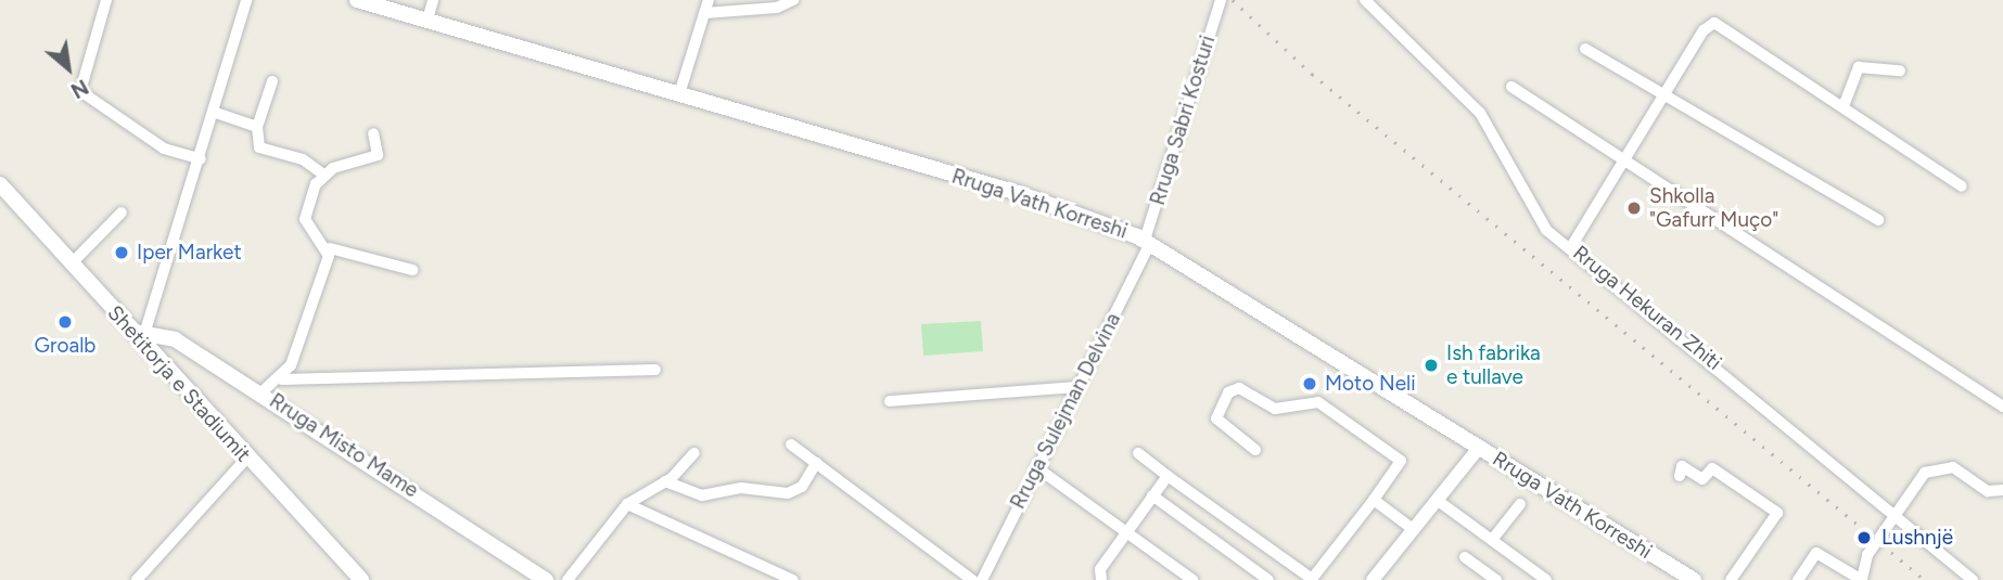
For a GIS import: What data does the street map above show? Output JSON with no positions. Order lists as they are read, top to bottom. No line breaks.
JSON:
{"streets":{"main road":["Rruga Vath Korreshi","Shetitorja e Stadiumit","Rruga Misto Mame"],"street":["Rruga Sabri Kosturi","Rruga Hekuran Zhiti","Rruga Sulejman Delvina"]},"crossings":[["Rruga Sabri Kosturi","Rruga Vath Korreshi"],["Rruga Sabri Kosturi","Rruga Sulejman Delvina"],["Rruga Vath Korreshi","Rruga Sulejman Delvina"],["Shetitorja e Stadiumit","Rruga Misto Mame"]],"places":["Shkolla \"Gafurr Muço\"","Iper Market","Groalb","Ish fabrika e tullave","Moto Neli","Lushnjë"],"north":"bottom right"}
